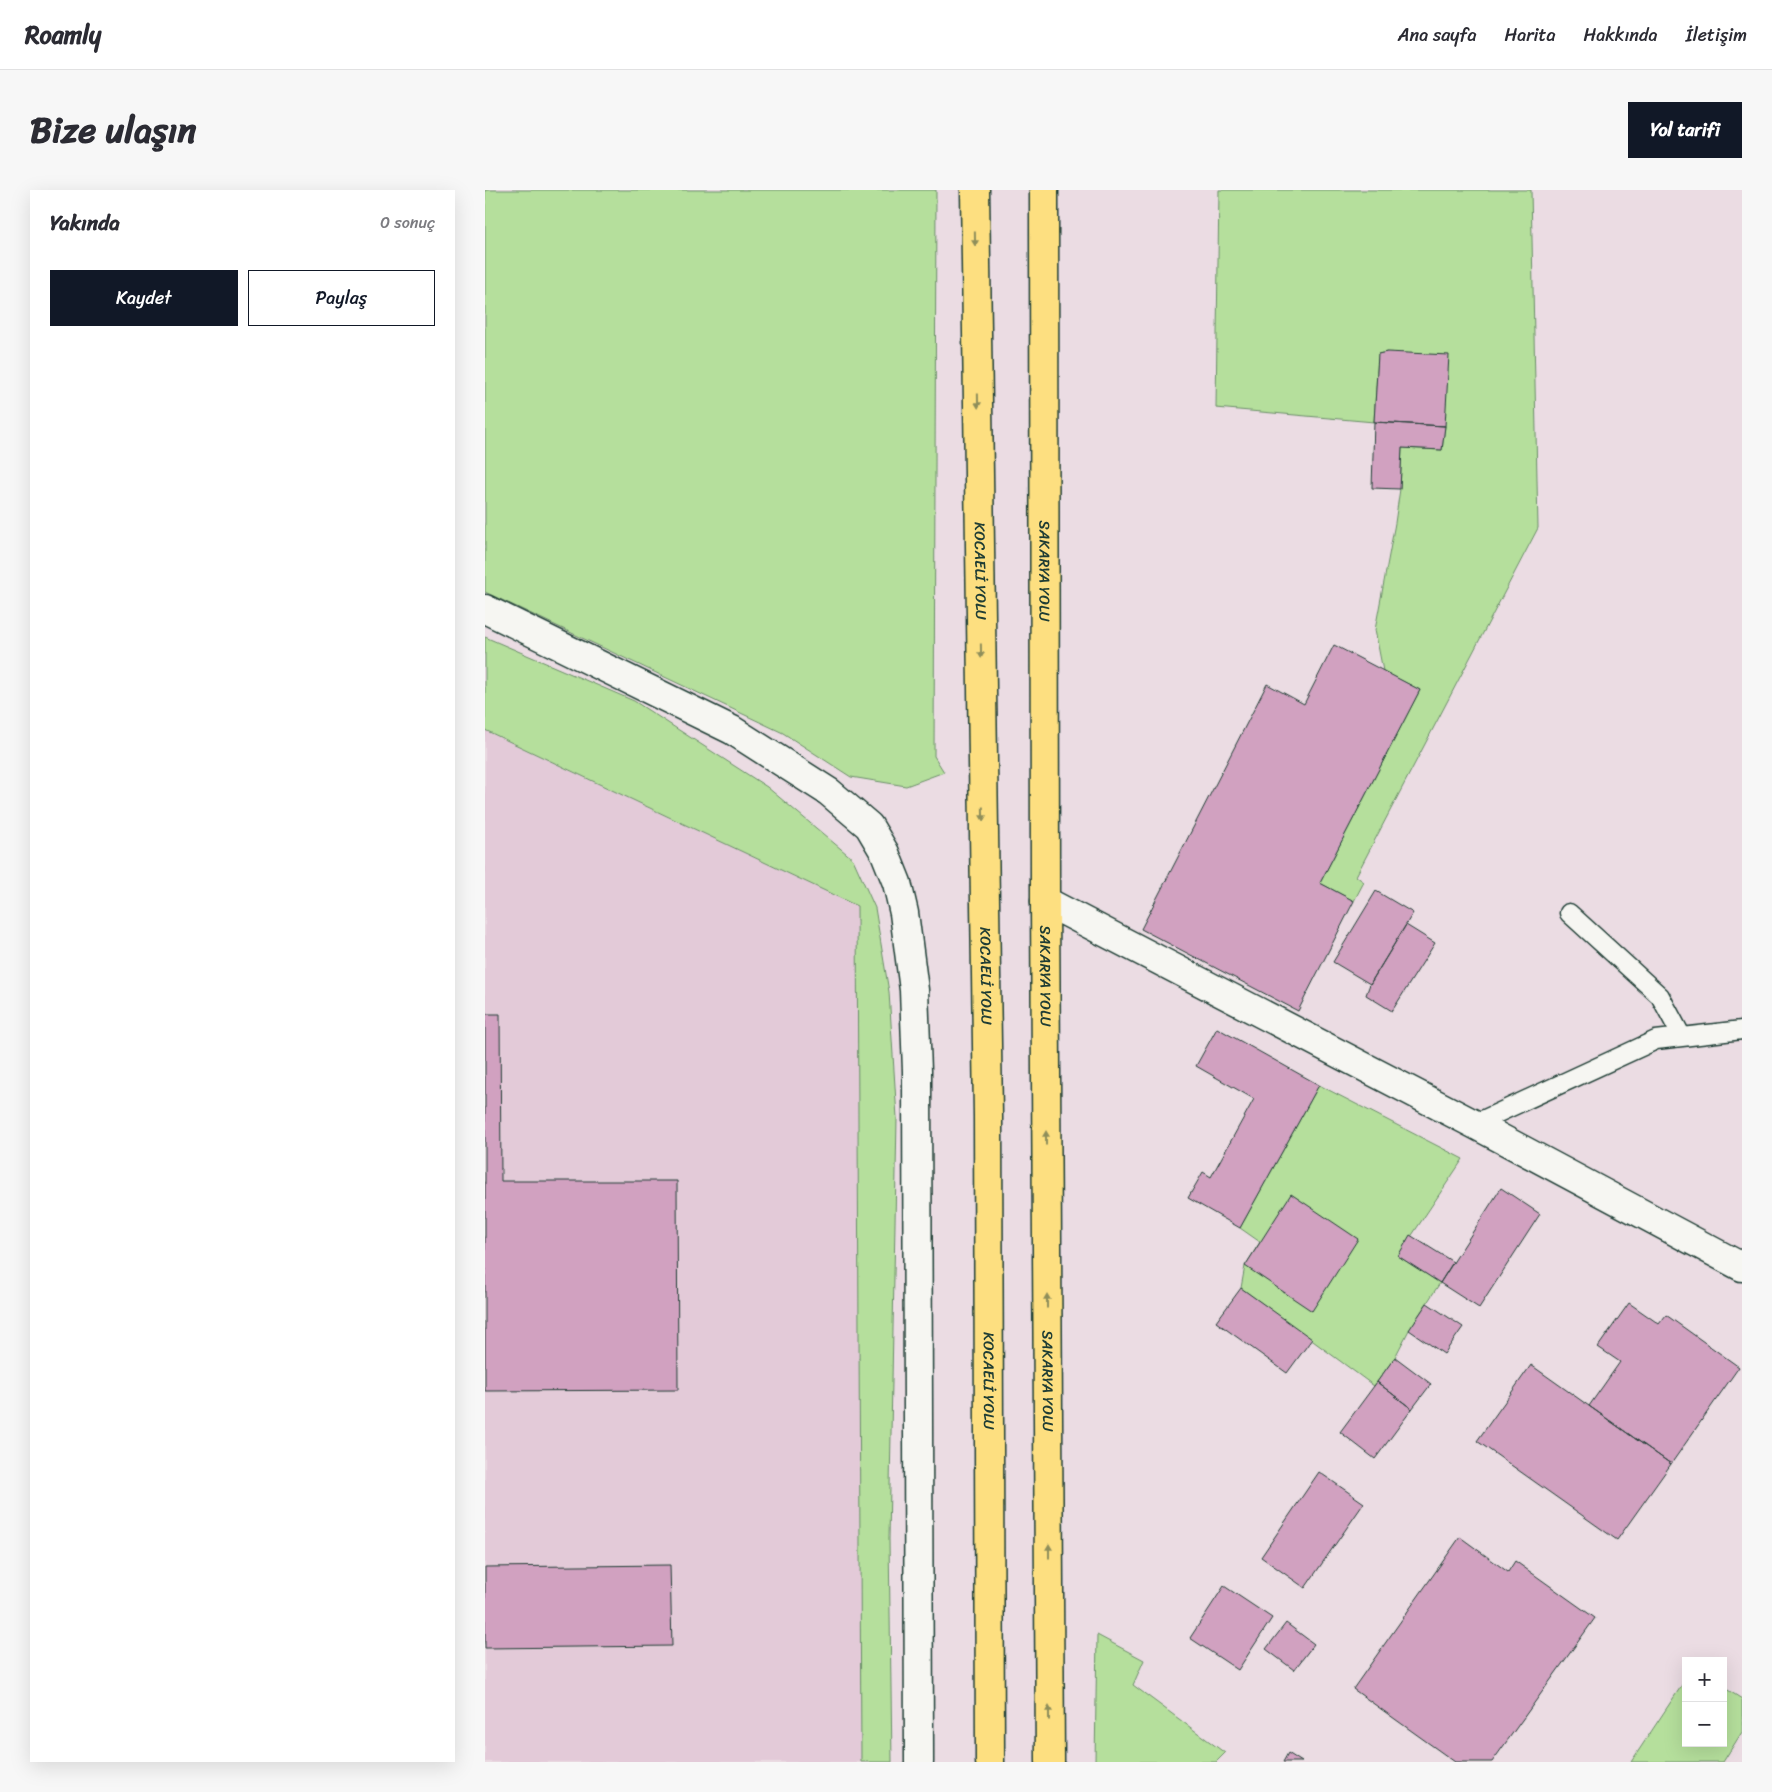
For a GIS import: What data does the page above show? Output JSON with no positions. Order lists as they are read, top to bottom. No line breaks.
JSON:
{"streets":{"highway":["KOCAELİ YOLU","SAKARYA YOLU"]},"one_way":["KOCAELİ YOLU","SAKARYA YOLU"],"page":{"header":"Roamly","nav":["Ana sayfa","Harita","Hakkında","İletişim"],"title":"Bize ulaşın","buttons":["Yol tarifi",["Kaydet","Paylaş"]],"heading":["Yakında","0 sonuç"],"map_buttons":["+","−"]}}
